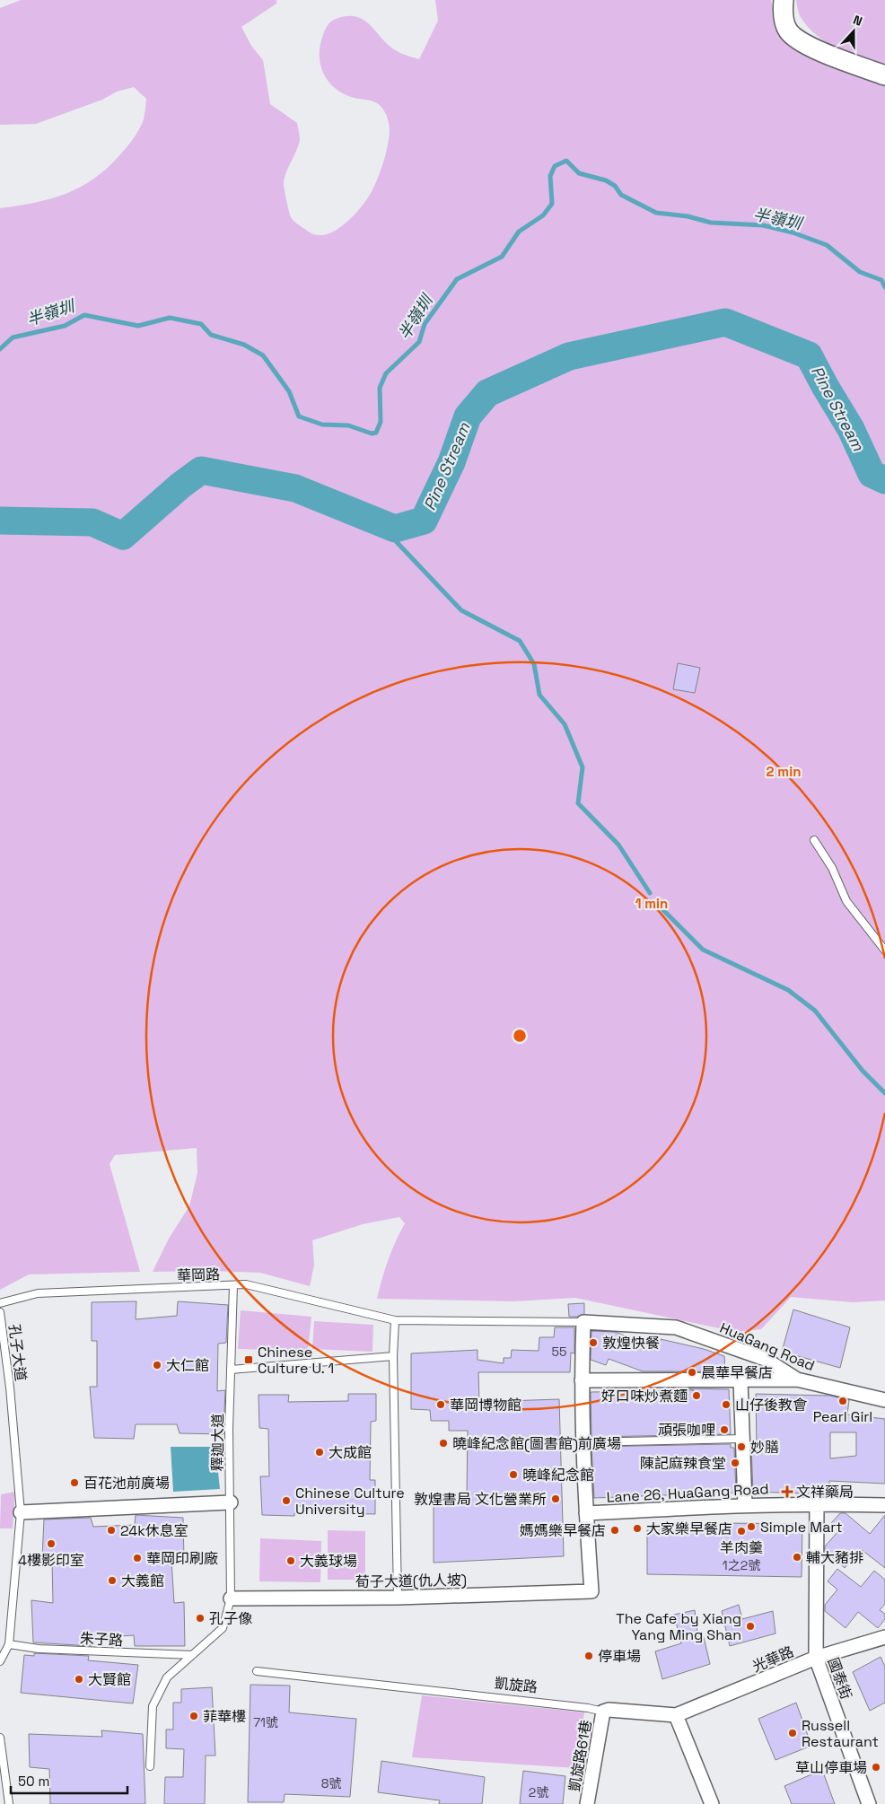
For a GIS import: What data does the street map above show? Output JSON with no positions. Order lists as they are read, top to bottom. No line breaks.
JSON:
{"streets":{"street":["HuaGang Road","Lane 26, HuaGang Road","荀子大道(仇人坡)","光華路","國泰街","凱旋路","凱旋路61巷"],"lane":["華岡路","孔子大道","釋迦大道","朱子路"]},"crossings":[["華岡路","HuaGang Road"],["華岡路","釋迦大道"],["孔子大道","朱子路"],["釋迦大道","荀子大道(仇人坡)"],["釋迦大道","朱子路"],["Lane 26, HuaGang Road","荀子大道(仇人坡)"],["Lane 26, HuaGang Road","國泰街"],["光華路","國泰街"],["光華路","凱旋路"],["凱旋路","凱旋路61巷"]],"water":["半嶺圳","Pine Stream"],"places":{"other":["敦煌快餐","大仁館","晨華早餐店","好口味炒煮麵","Pearl Girl","華岡博物館","山仔後教會","頑張咖哩","曉峰紀念館(圖書館)前廣場","妙膳","大成館","陳記麻辣食堂","曉峰紀念館","百花池前廣場","敦煌書局 文化營業所","Chinese Culture University","Simple Mart","大家樂早餐店","24k休息室","媽媽樂早餐店","羊肉羹","4樓影印室","輔大豬排","華岡印刷廠","大義球場","大義館","孔子像","The Cafe by Xiang Yang Ming Shan","停車場","大賢館","菲華樓","Russell Restaurant","草山停車場"],"transit":["Chinese Culture U. 1"],"health":["文祥藥局"]},"house_numbers":["55","1之2號","71號","8號","2號"],"scale_bar":"50 m","north":"top","rings":["2 min","1 min"]}
